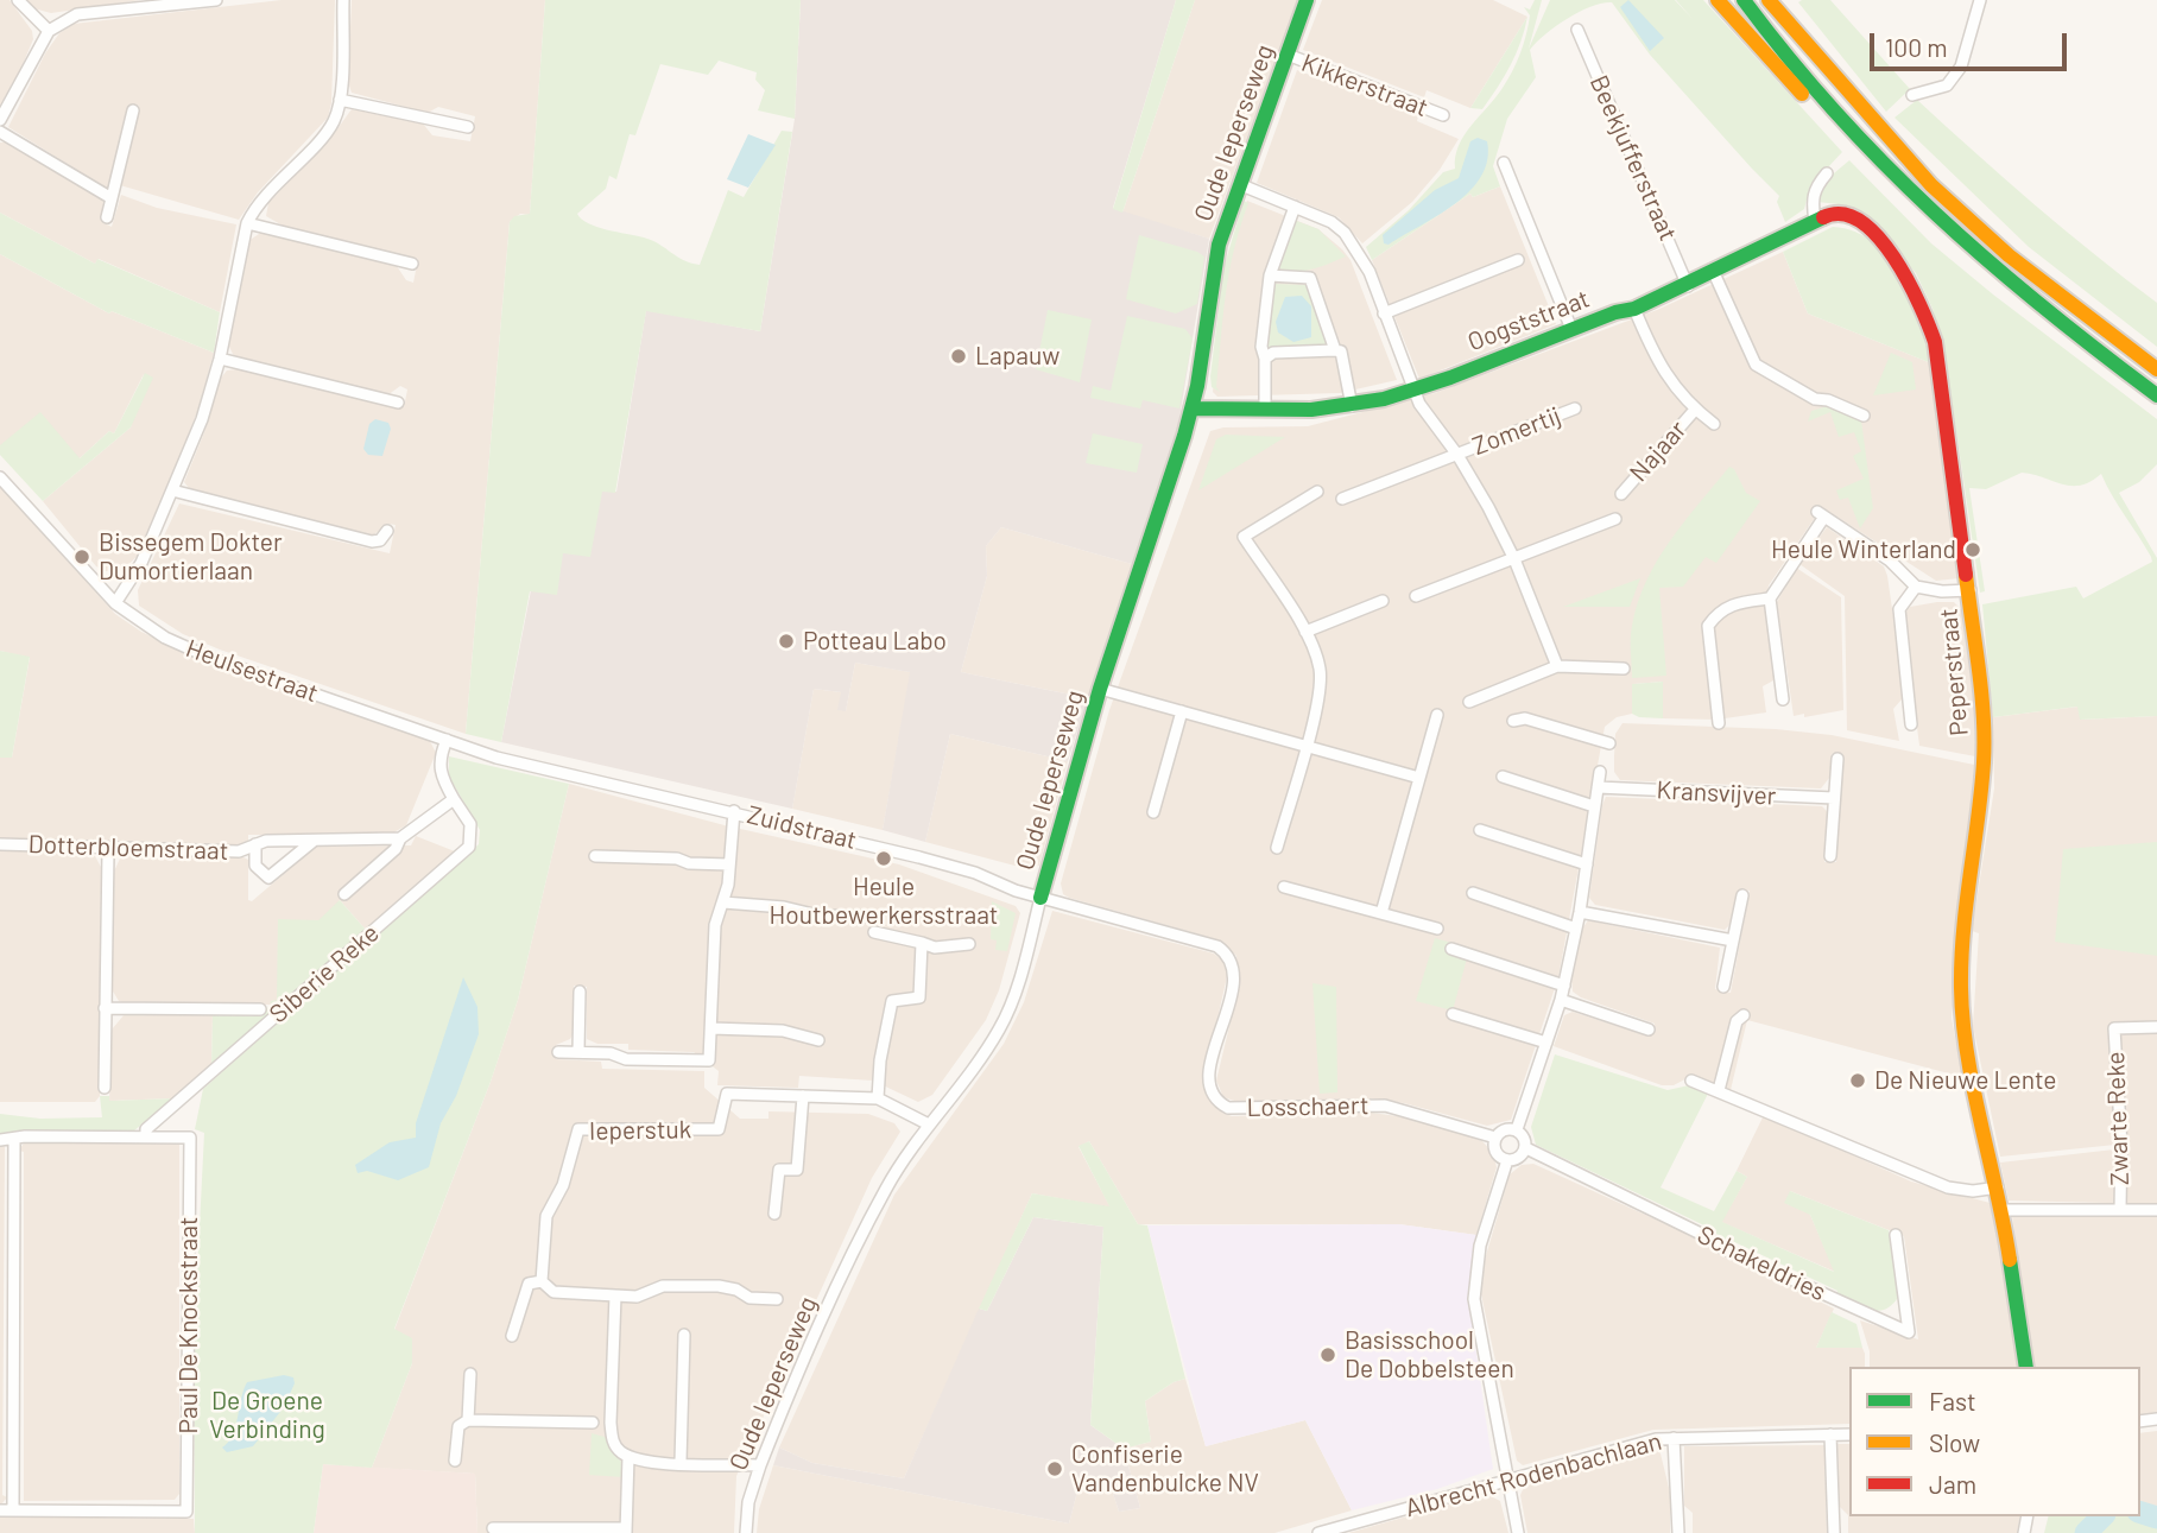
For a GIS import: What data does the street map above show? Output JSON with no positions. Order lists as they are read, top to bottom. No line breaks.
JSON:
{"streets":{"main road":["Oude Ieperseweg","Oogststraat","Peperstraat"],"street":["Kikkerstraat","Beekjufferstraat","Zomertij","Najaar","Heulsestraat","Kransvijver","Zuidstraat","Dotterbloemstraat","Siberie Reke","Losschaert","Zwarte Reke","Ieperstuk","Schakeldries","Paul De Knockstraat","Albrecht Rodenbachlaan"]},"crossings":[["Kikkerstraat","Oude Ieperseweg"],["Oude Ieperseweg","Oogststraat"],["Oude Ieperseweg","Zomertij"],["Oude Ieperseweg","Zuidstraat"],["Oude Ieperseweg","Losschaert"],["Oude Ieperseweg","Ieperstuk"],["Beekjufferstraat","Oogststraat"],["Oogststraat","Zomertij"],["Oogststraat","Najaar"],["Oogststraat","Peperstraat"],["Heulsestraat","Zuidstraat"],["Peperstraat","Zwarte Reke"],["Zuidstraat","Losschaert"],["Siberie Reke","Paul De Knockstraat"],["Losschaert","Schakeldries"]],"parks":["De Groene Verbinding"],"places":["Lapauw","Heule Winterland","Bissegem Dokter Dumortierlaan","Potteau Labo","Heule Houtbewerkersstraat","De Nieuwe Lente","Basisschool De Dobbelsteen","Confiserie Vandenbulcke NV"],"legend":["Fast","Slow","Jam"],"scale_bar":"100 m"}
